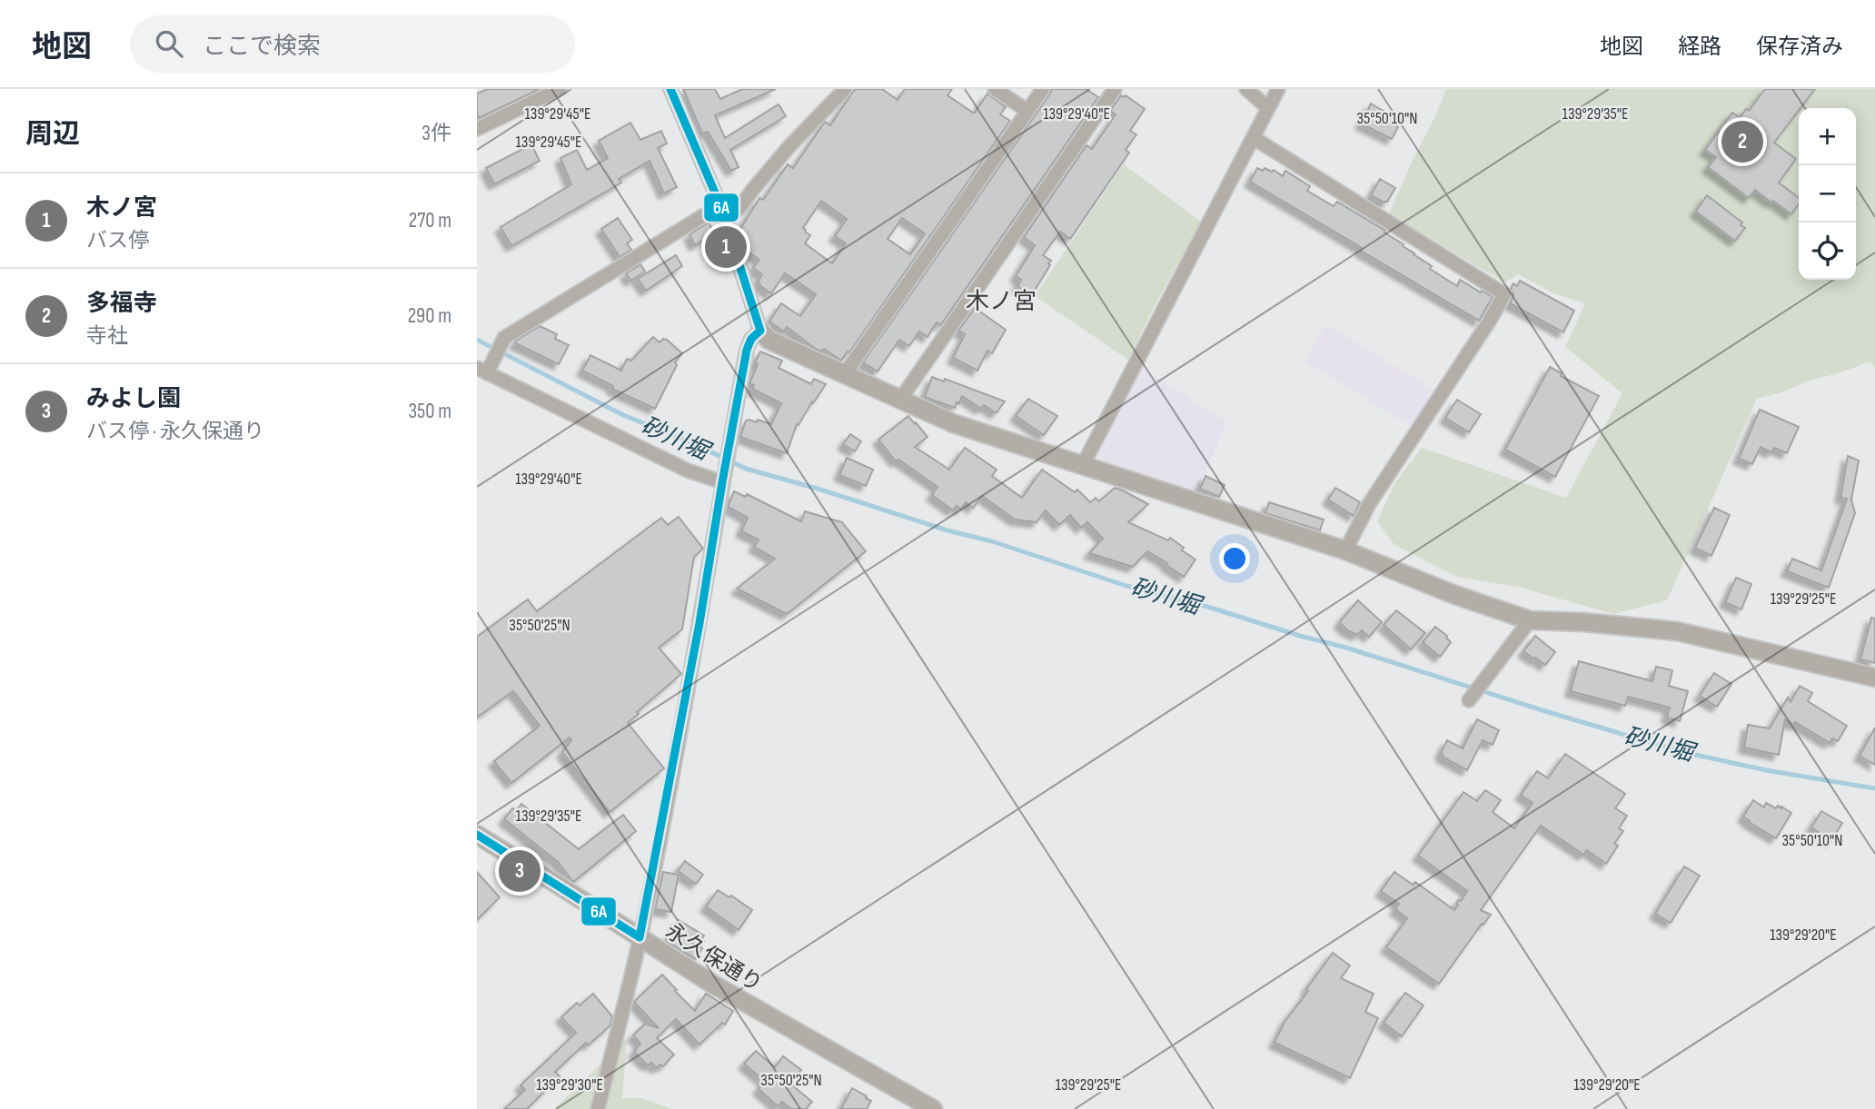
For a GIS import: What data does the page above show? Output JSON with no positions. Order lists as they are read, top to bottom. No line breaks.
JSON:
{"streets":{"street":["永久保通り"]},"districts":["木ノ宮"],"water":["砂川堀"],"lines":["transit line 6A"],"page":{"header":"地図","search":"ここで検索","nav":["地図","経路","保存済み"],"heading":["周辺","3件"],"map_buttons":["+","−"],"pins":["2","1","3"],"list":[{"mark":"1","name":"木ノ宮","note":"バス停","value":"270 m"},{"mark":"2","name":"多福寺","note":"寺社","value":"290 m"},{"mark":"3","name":"みよし園","note":"バス停 · 永久保通り","value":"350 m"}]},"coordinates":["139°29'45\"E","139°29'40\"E","139°29'35\"E","35°50'10\"N","139°29'25\"E","35°50'25\"N","139°29'20\"E","139°29'30\"E"]}
